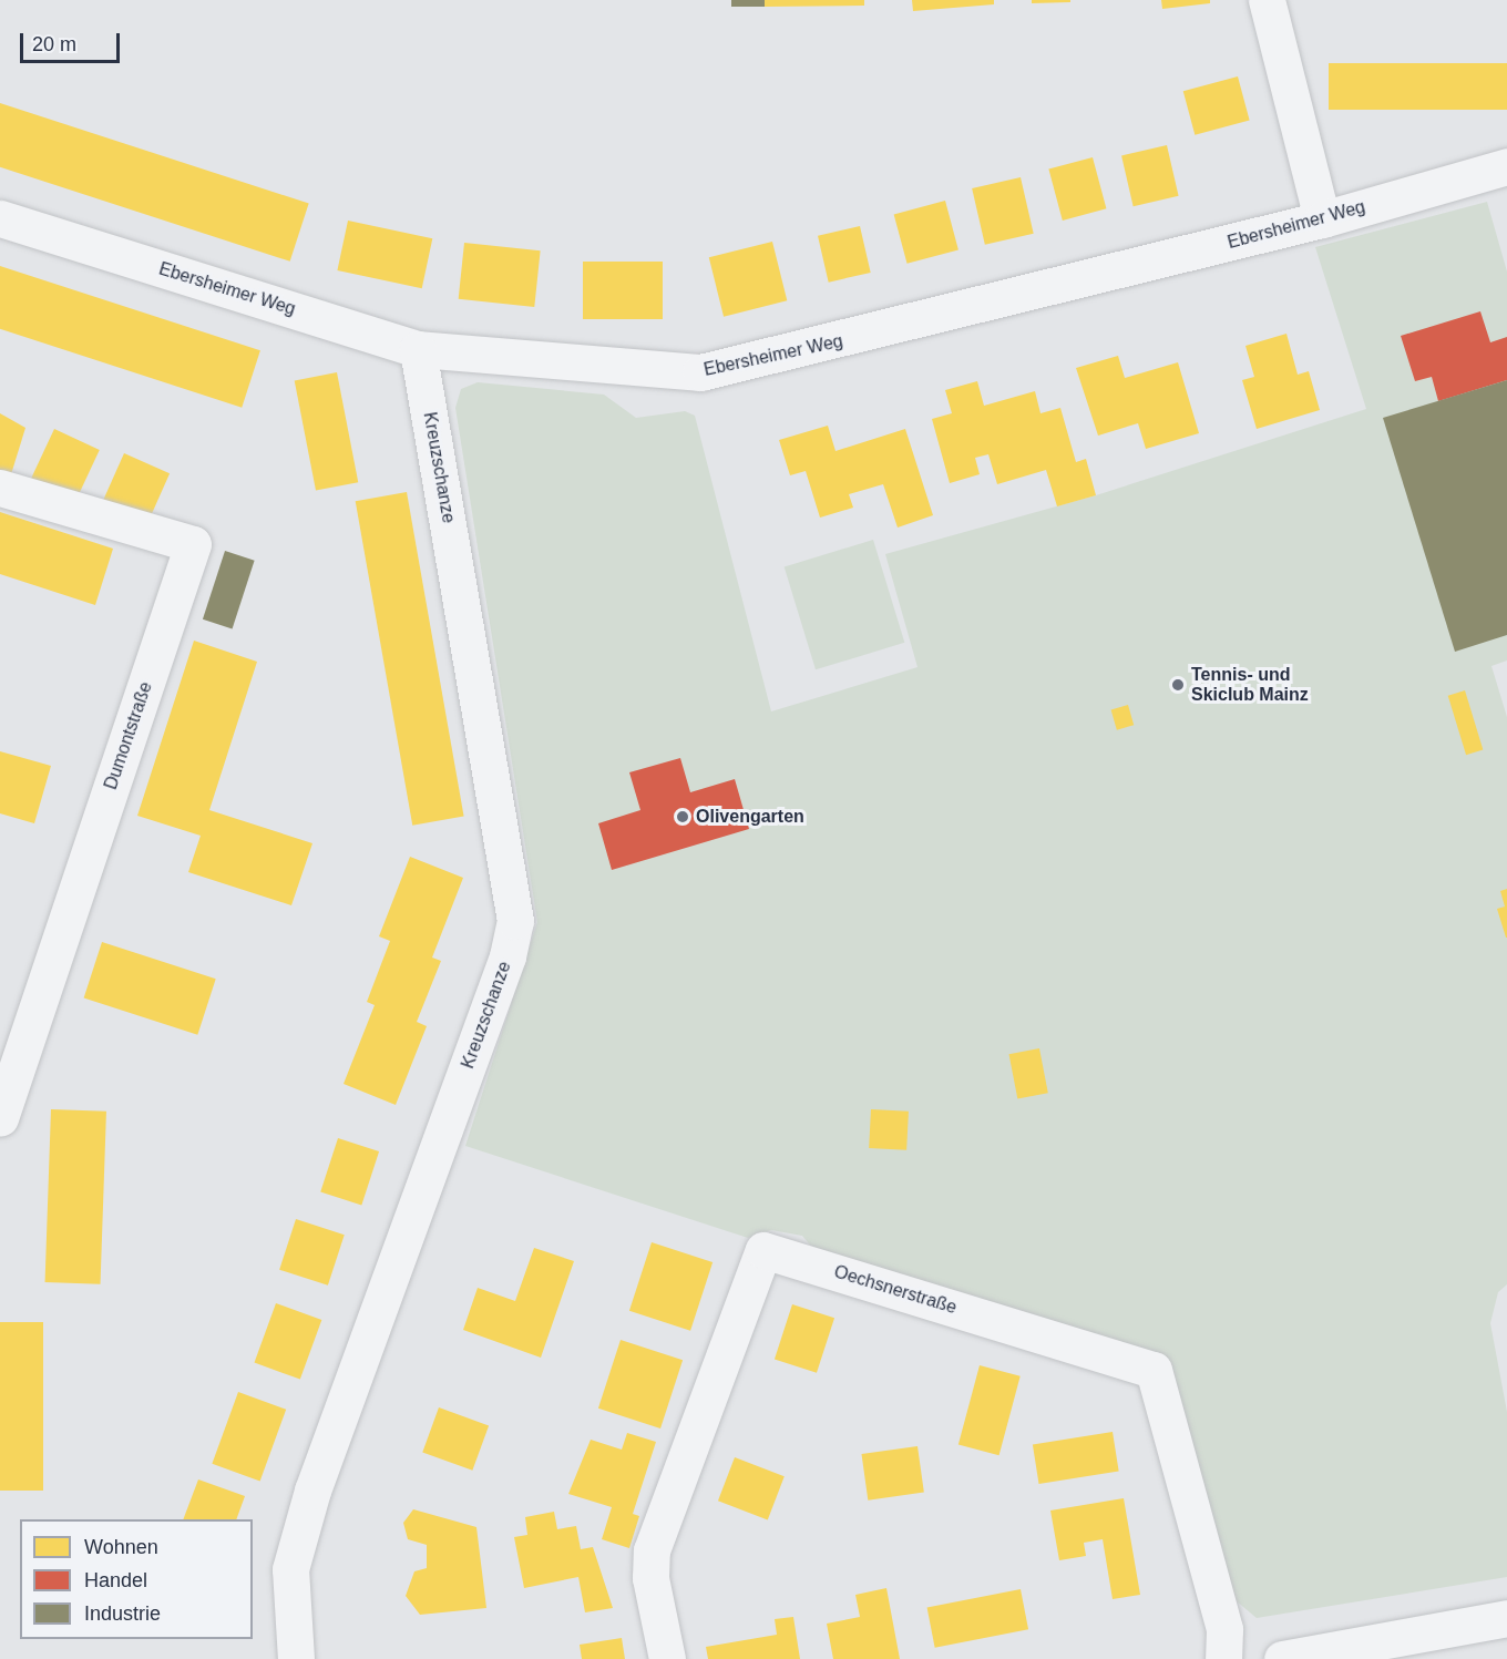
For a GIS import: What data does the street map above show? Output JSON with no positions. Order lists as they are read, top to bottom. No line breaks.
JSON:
{"streets":{"street":["Ebersheimer Weg","Kreuzschanze","Dumontstraße","Oechsnerstraße"]},"crossings":[["Ebersheimer Weg","Kreuzschanze"]],"places":["Tennis- und Skiclub Mainz","Olivengarten"],"legend":["Wohnen","Handel","Industrie"],"scale_bar":"20 m"}
